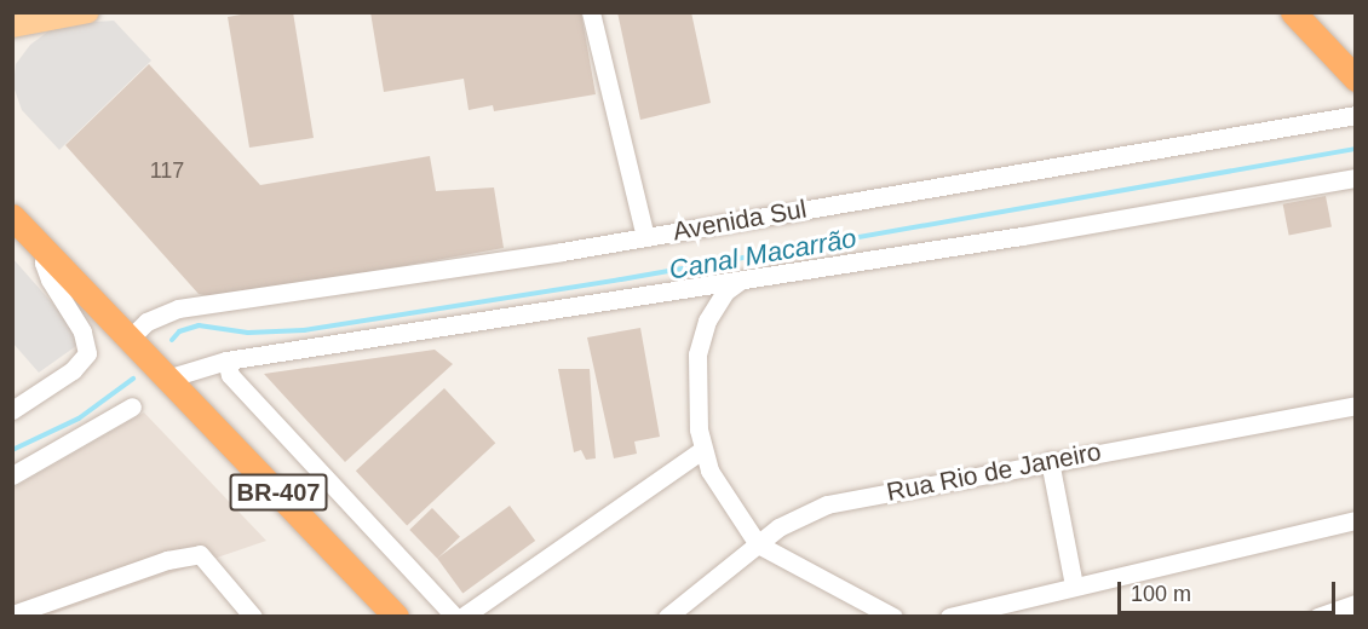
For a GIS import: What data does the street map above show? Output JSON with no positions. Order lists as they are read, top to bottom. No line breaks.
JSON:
{"streets":{"highway":["BR-407"],"street":["Avenida Sul","Rua Rio de Janeiro"]},"crossings":[["Avenida Sul","BR-407"]],"water":["Canal Macarrão"],"house_numbers":["117"],"scale_bar":"100 m"}
